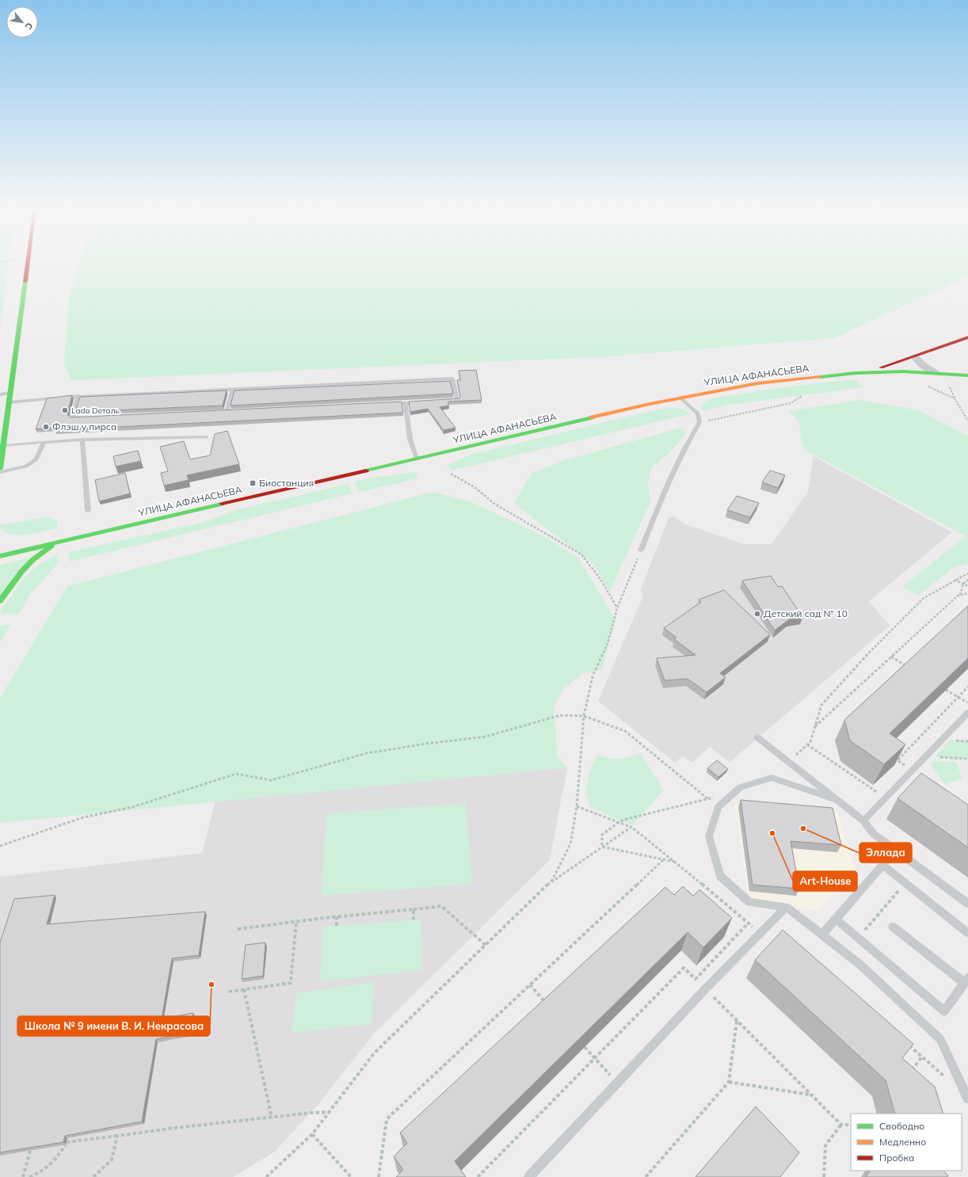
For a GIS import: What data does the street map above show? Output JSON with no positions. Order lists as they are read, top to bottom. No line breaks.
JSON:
{"streets":{"main road":["УЛИЦА АФАНАСЬЕВА"]},"places":{"other":["Lada Dеталь","Флэш у пирса","Детский сад № 10","Эллада","Art-House","Школа № 9 имени В. И. Некрасова"],"transit":["Биостанция"]},"legend":["Свободно","Медленно","Пробка"],"north":"bottom right"}
